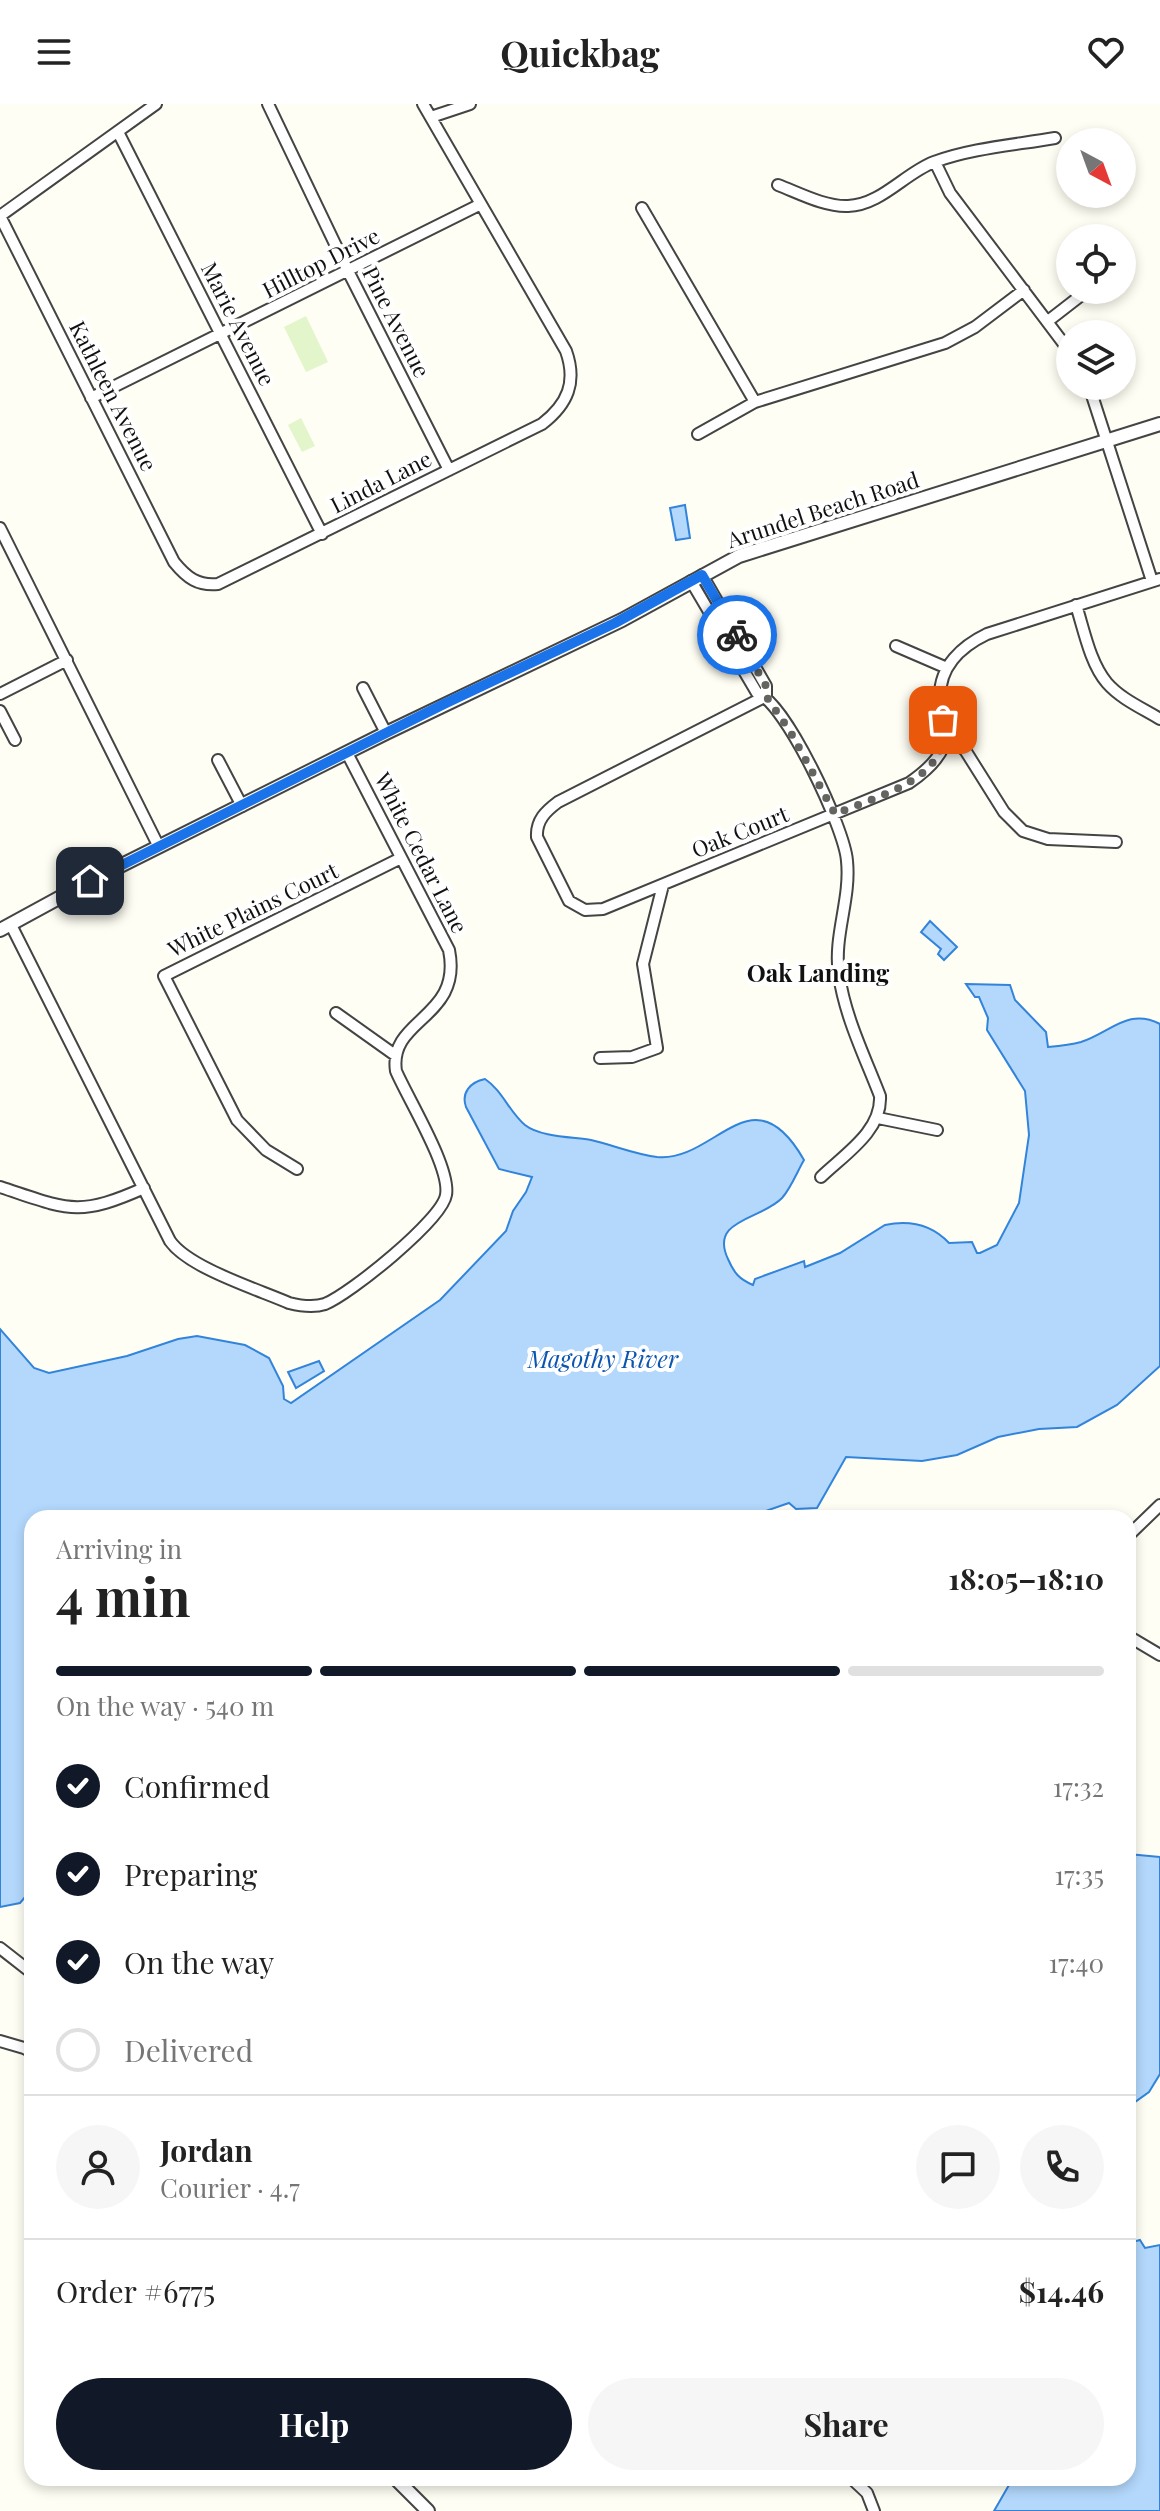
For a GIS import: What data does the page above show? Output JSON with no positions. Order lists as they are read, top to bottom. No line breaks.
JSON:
{"streets":{"street":["Hilltop Drive","Pine Avenue","Marie Avenue","Kathleen Avenue","Linda Lane","Arundel Beach Road","Oak Court","White Cedar Lane","White Plains Court"]},"crossings":[["Hilltop Drive","Pine Avenue"],["Hilltop Drive","Marie Avenue"],["Hilltop Drive","Kathleen Avenue"],["Hilltop Drive","Linda Lane"],["Pine Avenue","Linda Lane"],["Marie Avenue","Linda Lane"],["Kathleen Avenue","Linda Lane"],["Arundel Beach Road","White Cedar Lane"],["White Cedar Lane","White Plains Court"]],"districts":["Oak Landing"],"water":["Magothy River"],"north":"bottom right","page":{"header":"Quickbag","heading":["4 min","Arriving in","18:05–18:10"],"panel":["Jordan","Courier · 4.7","Order #6775","$14.46"],"bar":"On the way · 540 m","list":[["Confirmed","17:32"],["Preparing","17:35"],["On the way","17:40"],"Delivered"],"buttons":["Help","Share"]}}
